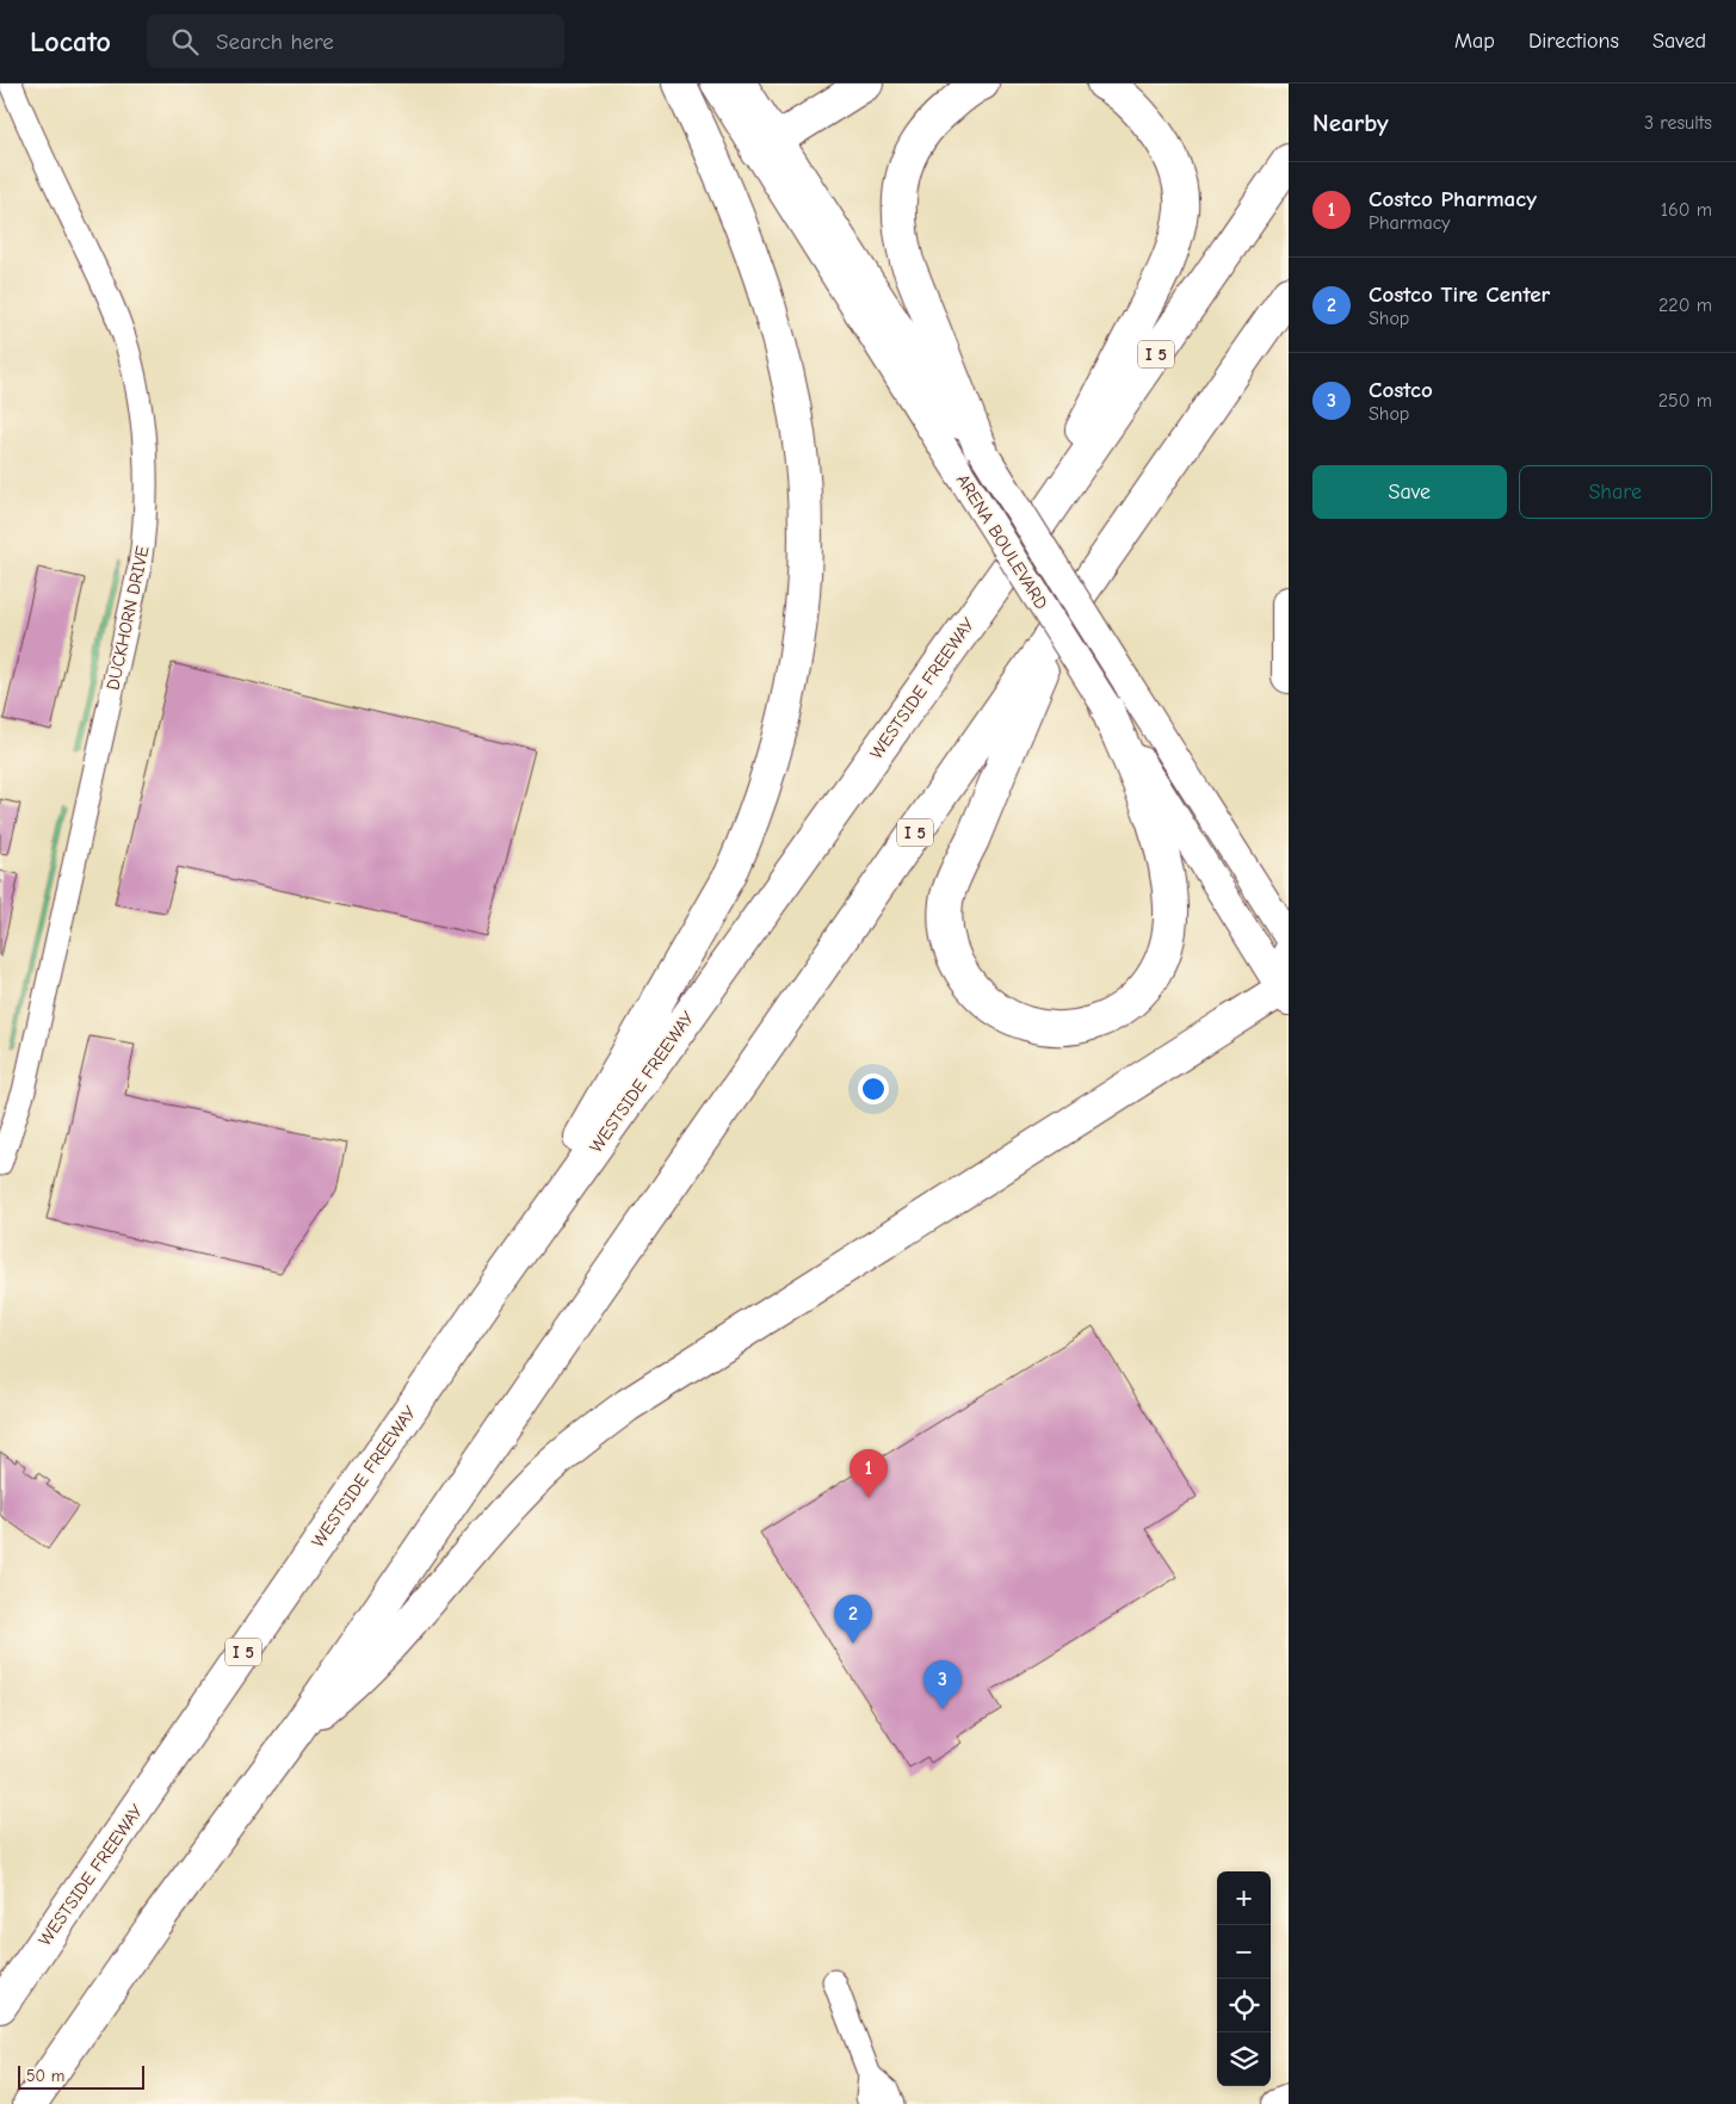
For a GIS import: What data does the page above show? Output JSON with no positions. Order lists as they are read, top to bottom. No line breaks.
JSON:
{"streets":{"highway":["I 5","WESTSIDE FREEWAY"],"main road":["ARENA BOULEVARD"],"street":["DUCKHORN DRIVE"]},"scale_bar":"50 m","page":{"header":"Locato","search":"Search here","nav":["Map","Directions","Saved"],"heading":["Nearby","3 results"],"list":[{"mark":"1","name":"Costco Pharmacy","note":"Pharmacy","value":"160 m"},{"mark":"2","name":"Costco Tire Center","note":"Shop","value":"220 m"},{"mark":"3","name":"Costco","note":"Shop","value":"250 m"}],"buttons":["Save","Share"],"pins":["1","2","3"],"map_buttons":["+","−"],"scale":"50 m"}}
